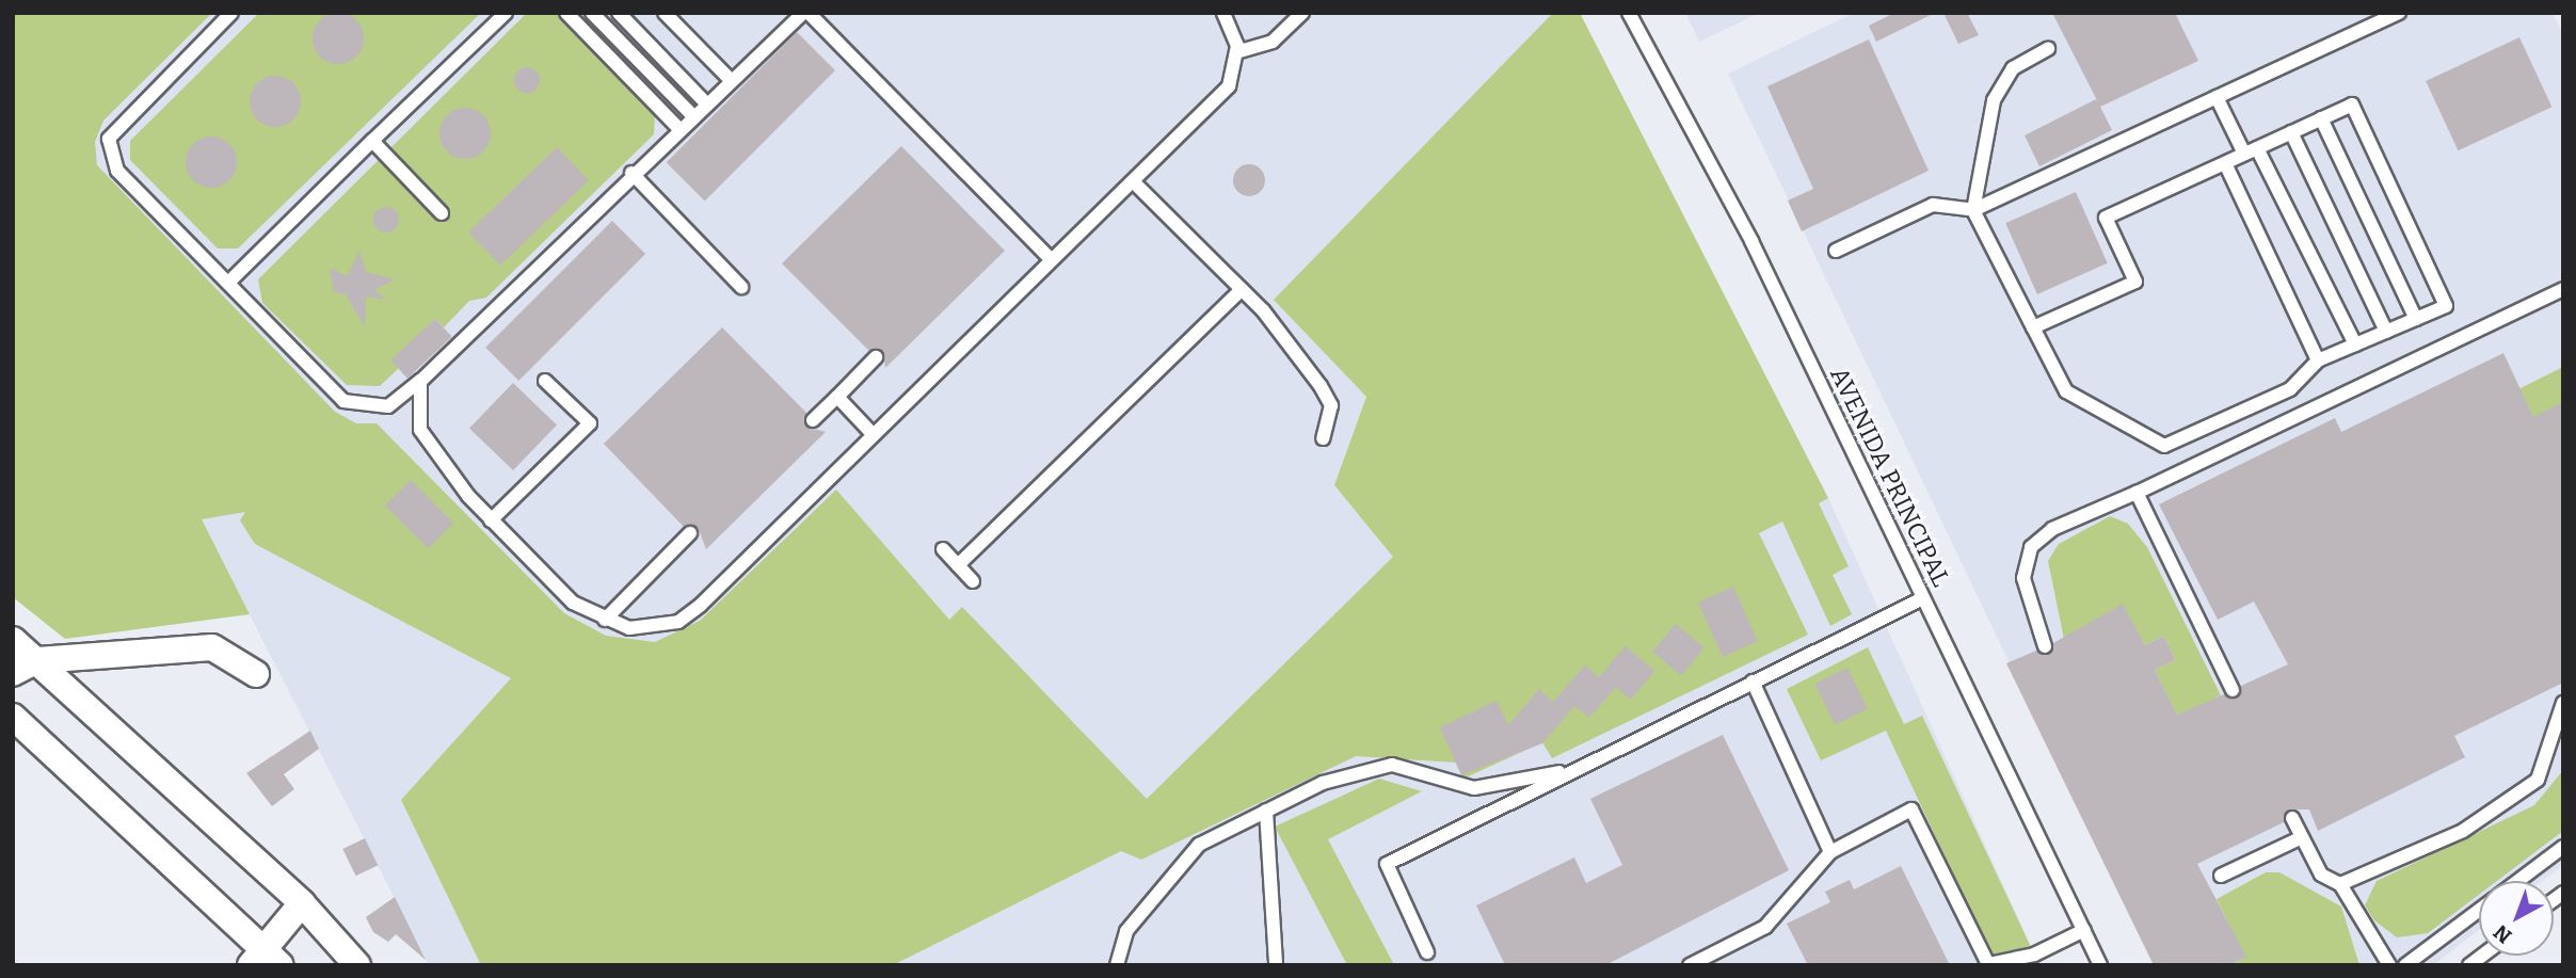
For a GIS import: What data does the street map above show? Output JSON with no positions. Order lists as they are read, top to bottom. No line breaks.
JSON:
{"streets":{"lane":["AVENIDA PRINCIPAL"]},"north":"bottom left"}
